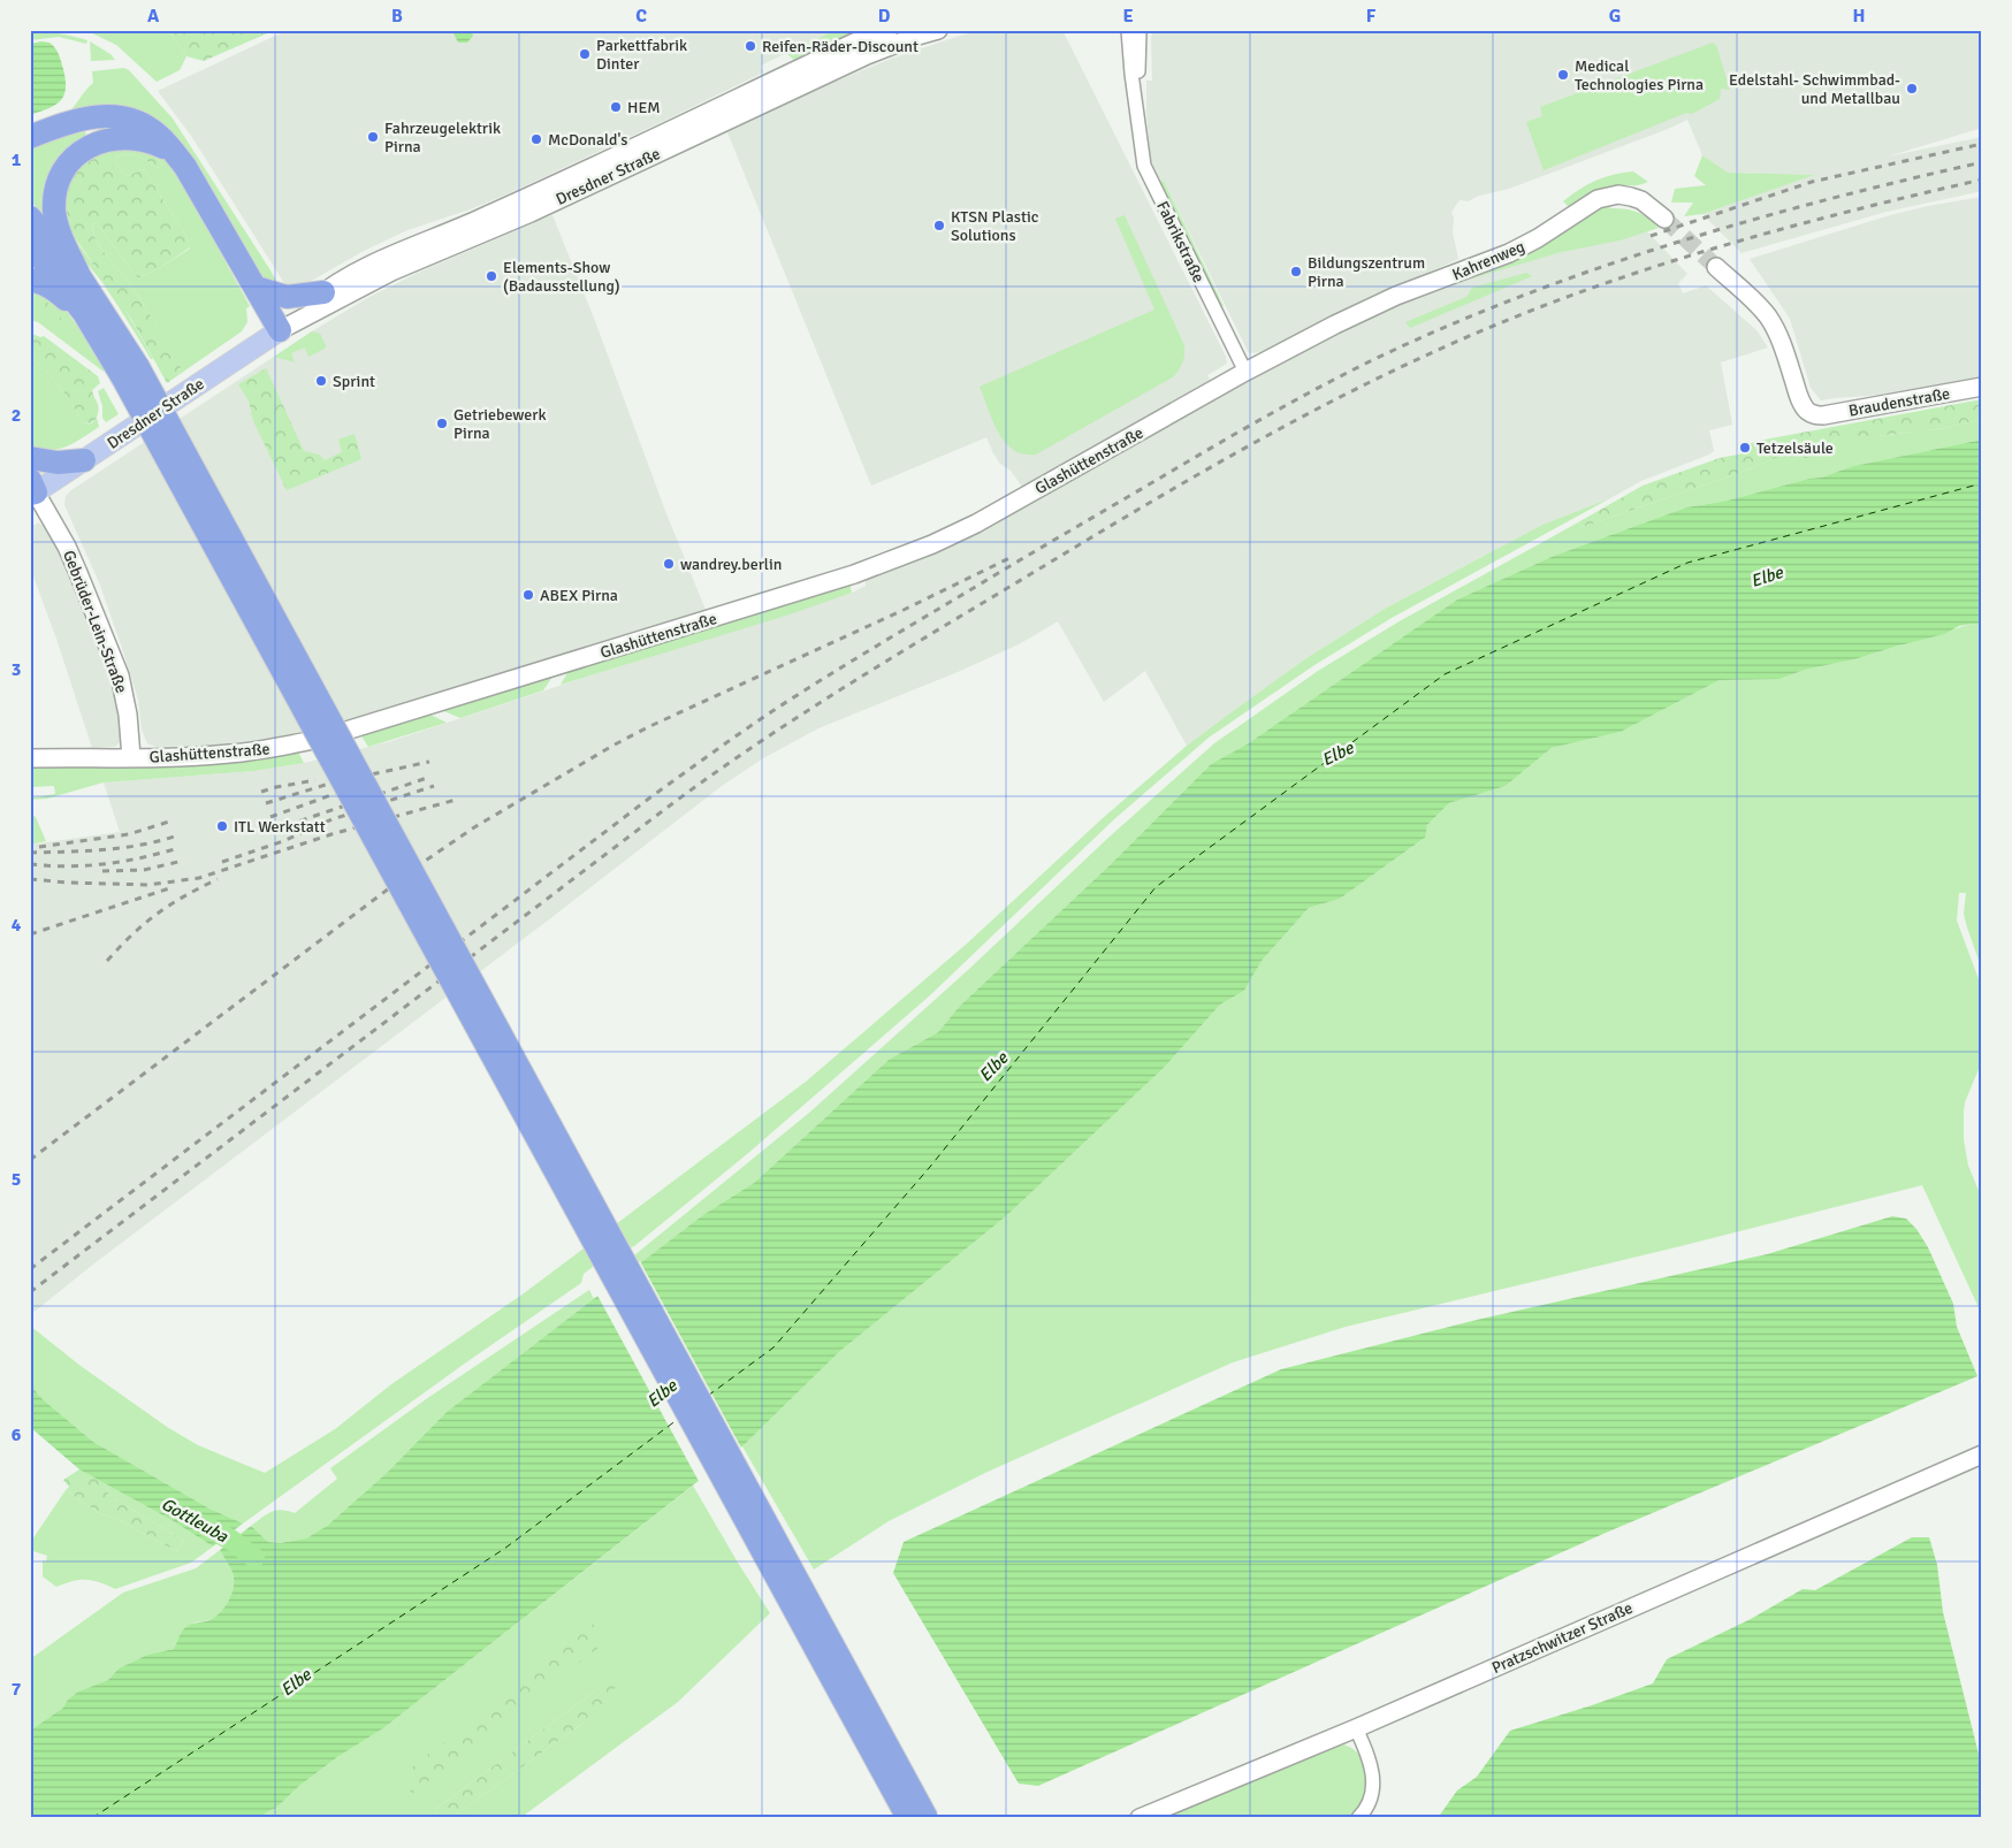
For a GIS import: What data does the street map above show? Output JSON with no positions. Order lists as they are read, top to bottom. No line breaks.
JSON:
{"streets":{"main road":["Dresdner Straße"],"street":["Fabrikstraße","Kahrenweg","Braudenstraße","Glashüttenstraße","Gebrüder-Lein-Straße","Pratzschwitzer Straße"]},"crossings":[["Dresdner Straße","Gebrüder-Lein-Straße"],["Fabrikstraße","Kahrenweg"],["Fabrikstraße","Glashüttenstraße"],["Kahrenweg","Glashüttenstraße"],["Glashüttenstraße","Gebrüder-Lein-Straße"]],"water":["Elbe","Gottleuba"],"places":["Reifen-Räder-Discount","Parkettfabrik Dinter","Medical Technologies Pirna","Edelstahl- Schwimmbad- und Metallbau","HEM","Fahrzeugelektrik Pirna","McDonald's","KTSN Plastic Solutions","Bildungszentrum Pirna","Elements-Show (Badausstellung)","Sprint","Getriebewerk Pirna","Tetzelsäule","wandrey.berlin","ABEX Pirna","ITL Werkstatt"],"grid":{"columns":["A","B","C","D","E","F","G","H"],"rows":["1","2","3","4","5","6","7"]}}
